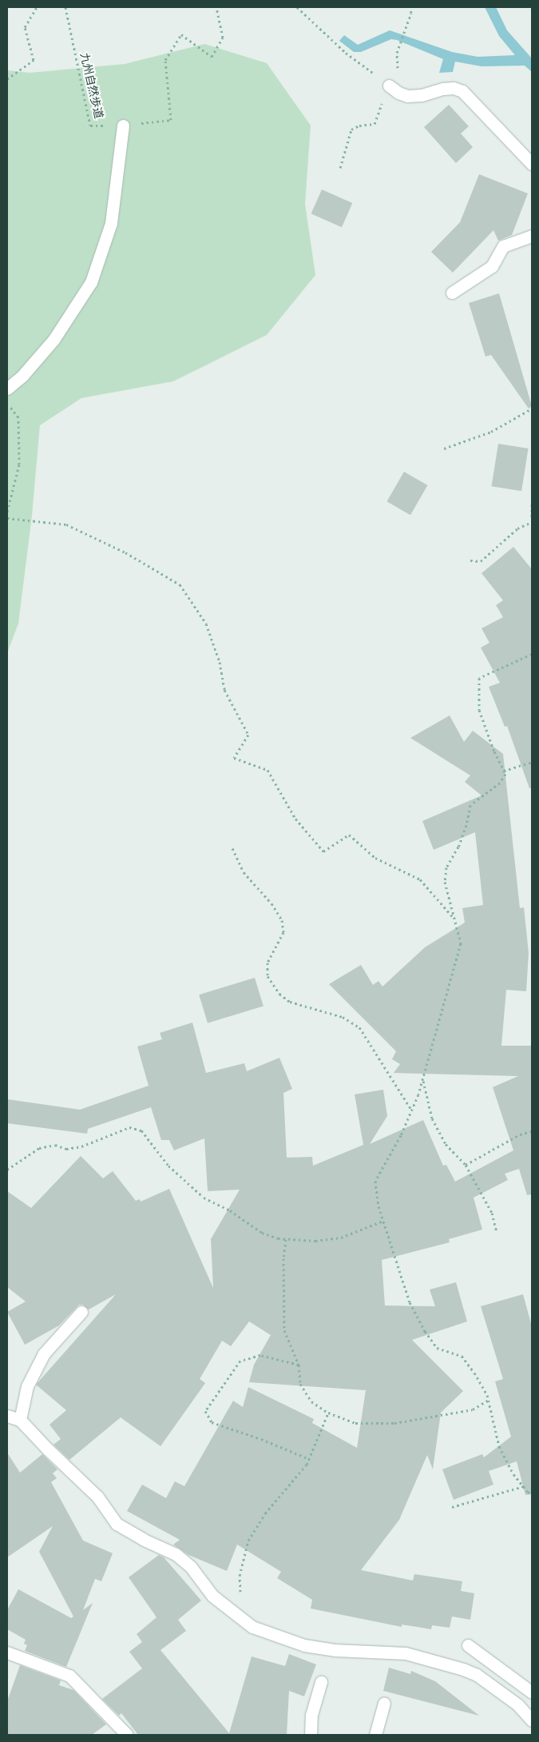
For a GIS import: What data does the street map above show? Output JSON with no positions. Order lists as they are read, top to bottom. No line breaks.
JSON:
{"streets":{"path":["九州自然歩道"]}}
